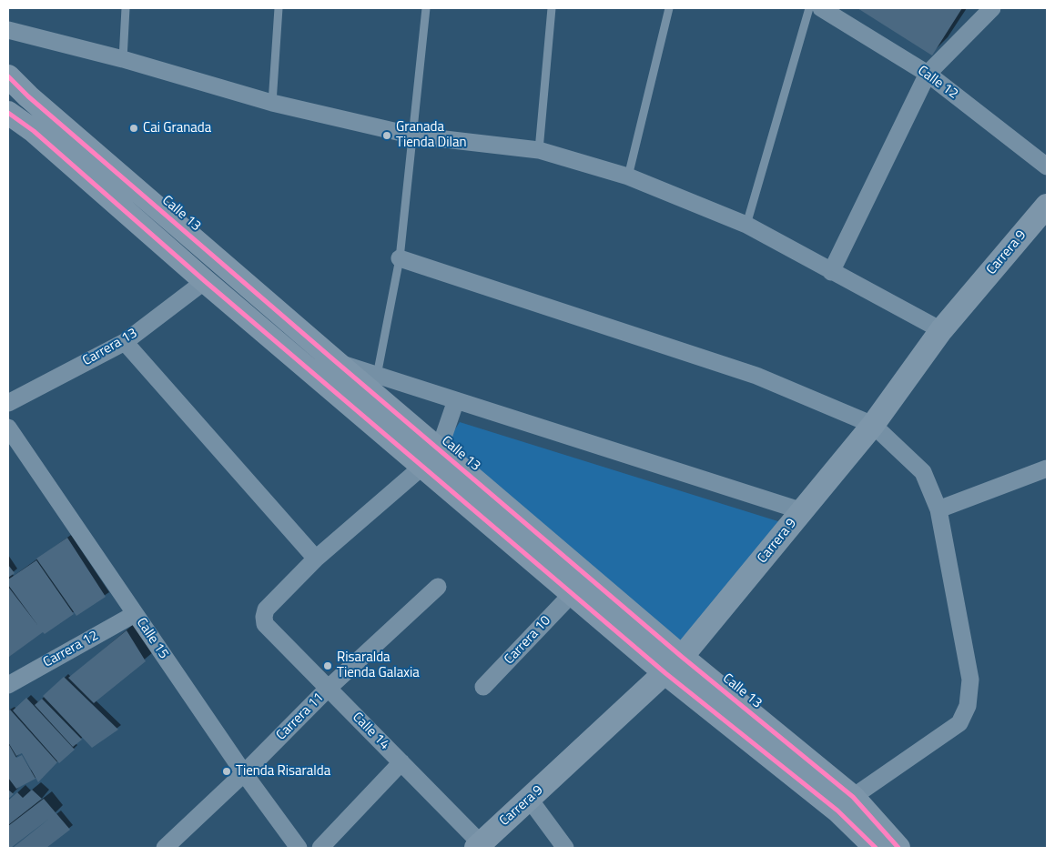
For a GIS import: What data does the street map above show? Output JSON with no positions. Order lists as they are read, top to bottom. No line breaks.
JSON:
{"streets":{"main road":["Calle 13","Carrera 9"],"street":["Calle 12","Carrera 13","Calle 15","Carrera 10","Carrera 12","Carrera 11","Calle 14"]},"crossings":[["Calle 13","Carrera 9"],["Calle 13","Carrera 13"],["Calle 13","Carrera 10"],["Carrera 9","Calle 14"],["Calle 15","Carrera 12"],["Calle 15","Carrera 11"],["Carrera 11","Calle 14"]],"places":["Cai Granada","Granada Tienda Dilan","Risaralda Tienda Galaxia","Tienda Risaralda"]}
